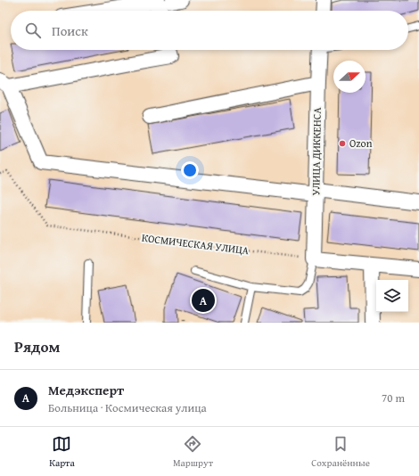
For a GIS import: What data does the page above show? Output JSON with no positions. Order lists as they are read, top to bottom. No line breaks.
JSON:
{"streets":{"street":["УЛИЦА ДИККЕНСА"],"path":["КОСМИЧЕСКАЯ УЛИЦА"]},"crossings":[["УЛИЦА ДИККЕНСА","КОСМИЧЕСКАЯ УЛИЦА"]],"places":["Ozon"],"north":"right","page":{"search":"Поиск","pins":"A","heading":"Рядом","list":[{"mark":"A","name":"Медэксперт","note":"Больница · Космическая улица","value":"70 m"}],"nav":["Карта","Маршрут","Сохранённые"]}}
